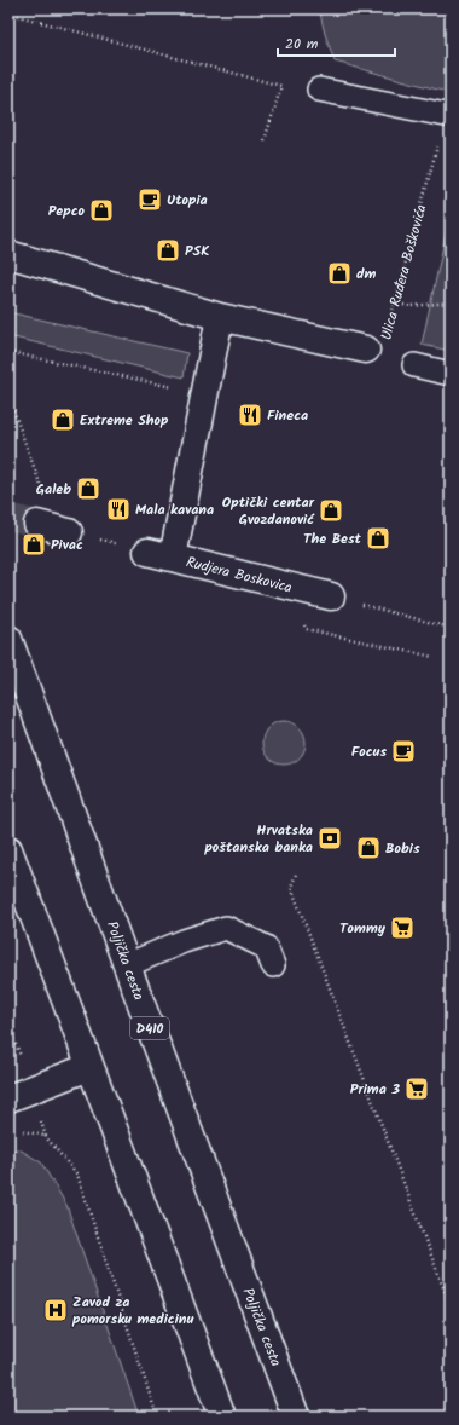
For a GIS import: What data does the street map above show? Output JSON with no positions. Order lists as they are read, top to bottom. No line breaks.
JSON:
{"streets":{"main road":["Ulica Ruđera Boškovića","Rudjera Boskovica","Poljička cesta","D410"]},"places":{"cafe":["Utopia","Focus"],"shop":["Pepco","PSK","dm","Extreme Shop","Galeb","Optički centar Gvozdanović","The Best","Pivac","Bobis"],"restaurant":["Fineca","Mala kavana"],"bank":["Hrvatska poštanska banka"],"supermarket":["Tommy","Prima 3"],"hospital":["Zavod za pomorsku medicinu"]},"scale_bar":"20 m"}
